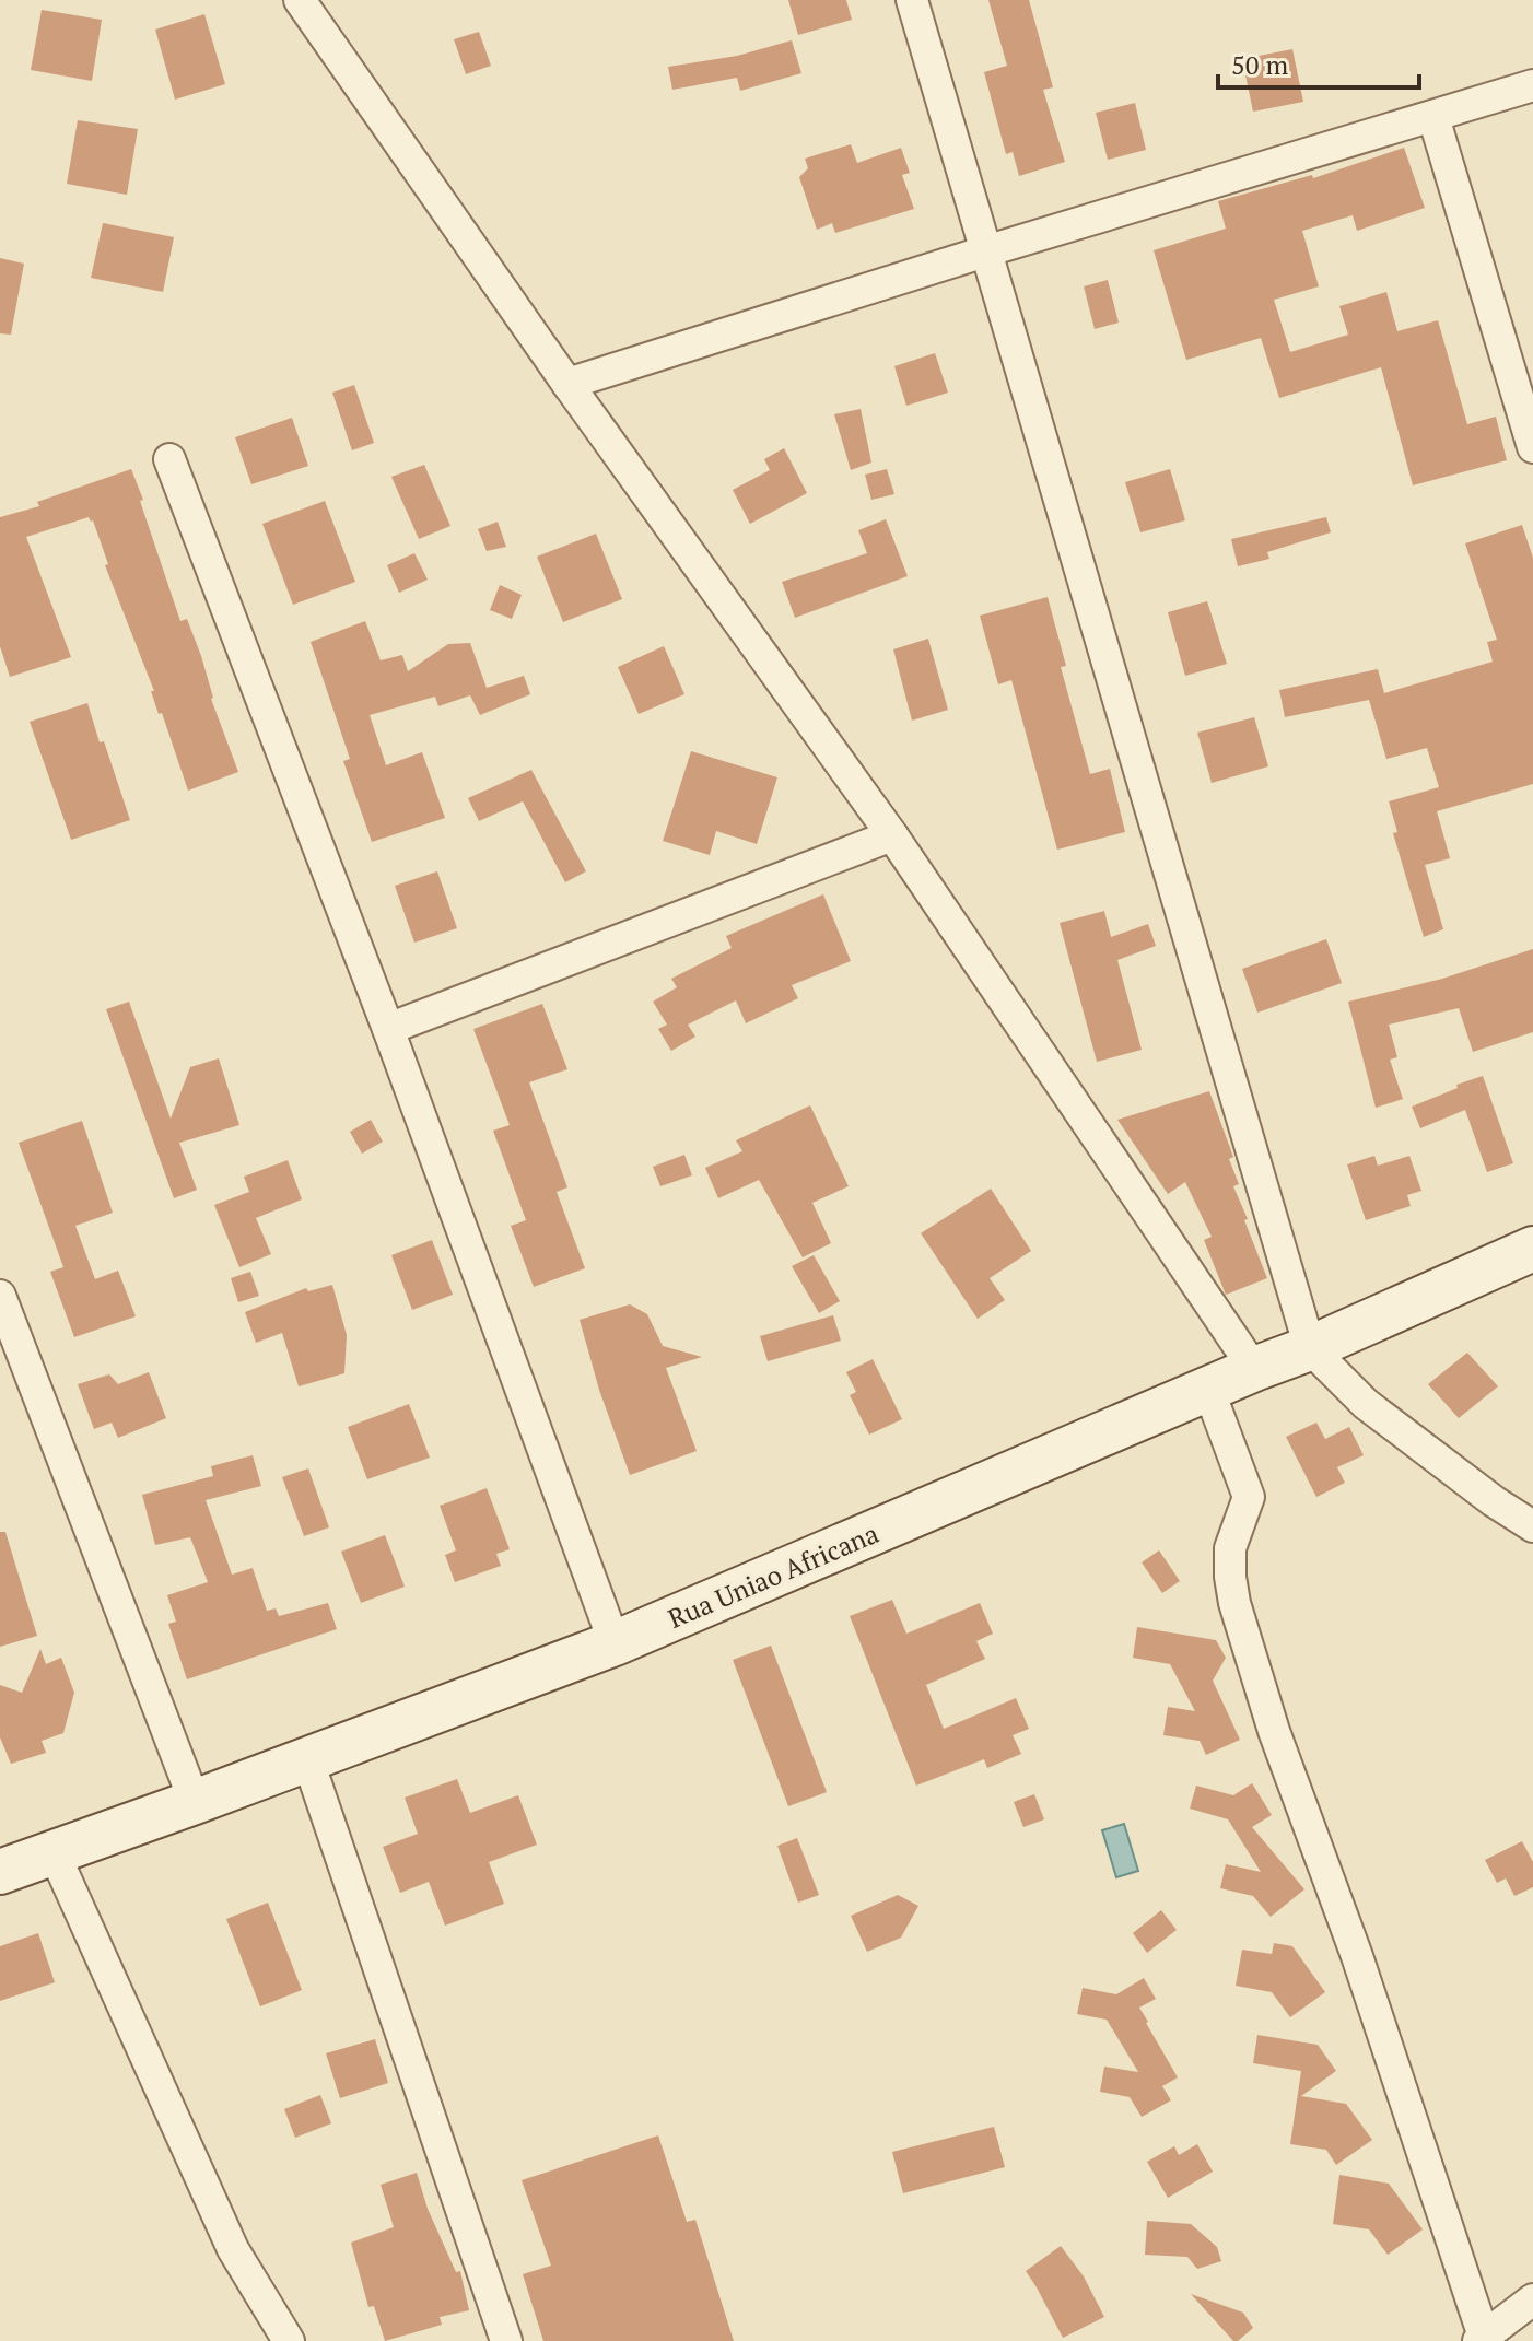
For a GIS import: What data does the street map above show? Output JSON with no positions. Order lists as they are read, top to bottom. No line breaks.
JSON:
{"streets":{"main road":["Rua Uniao Africana"]},"scale_bar":"50 m"}
